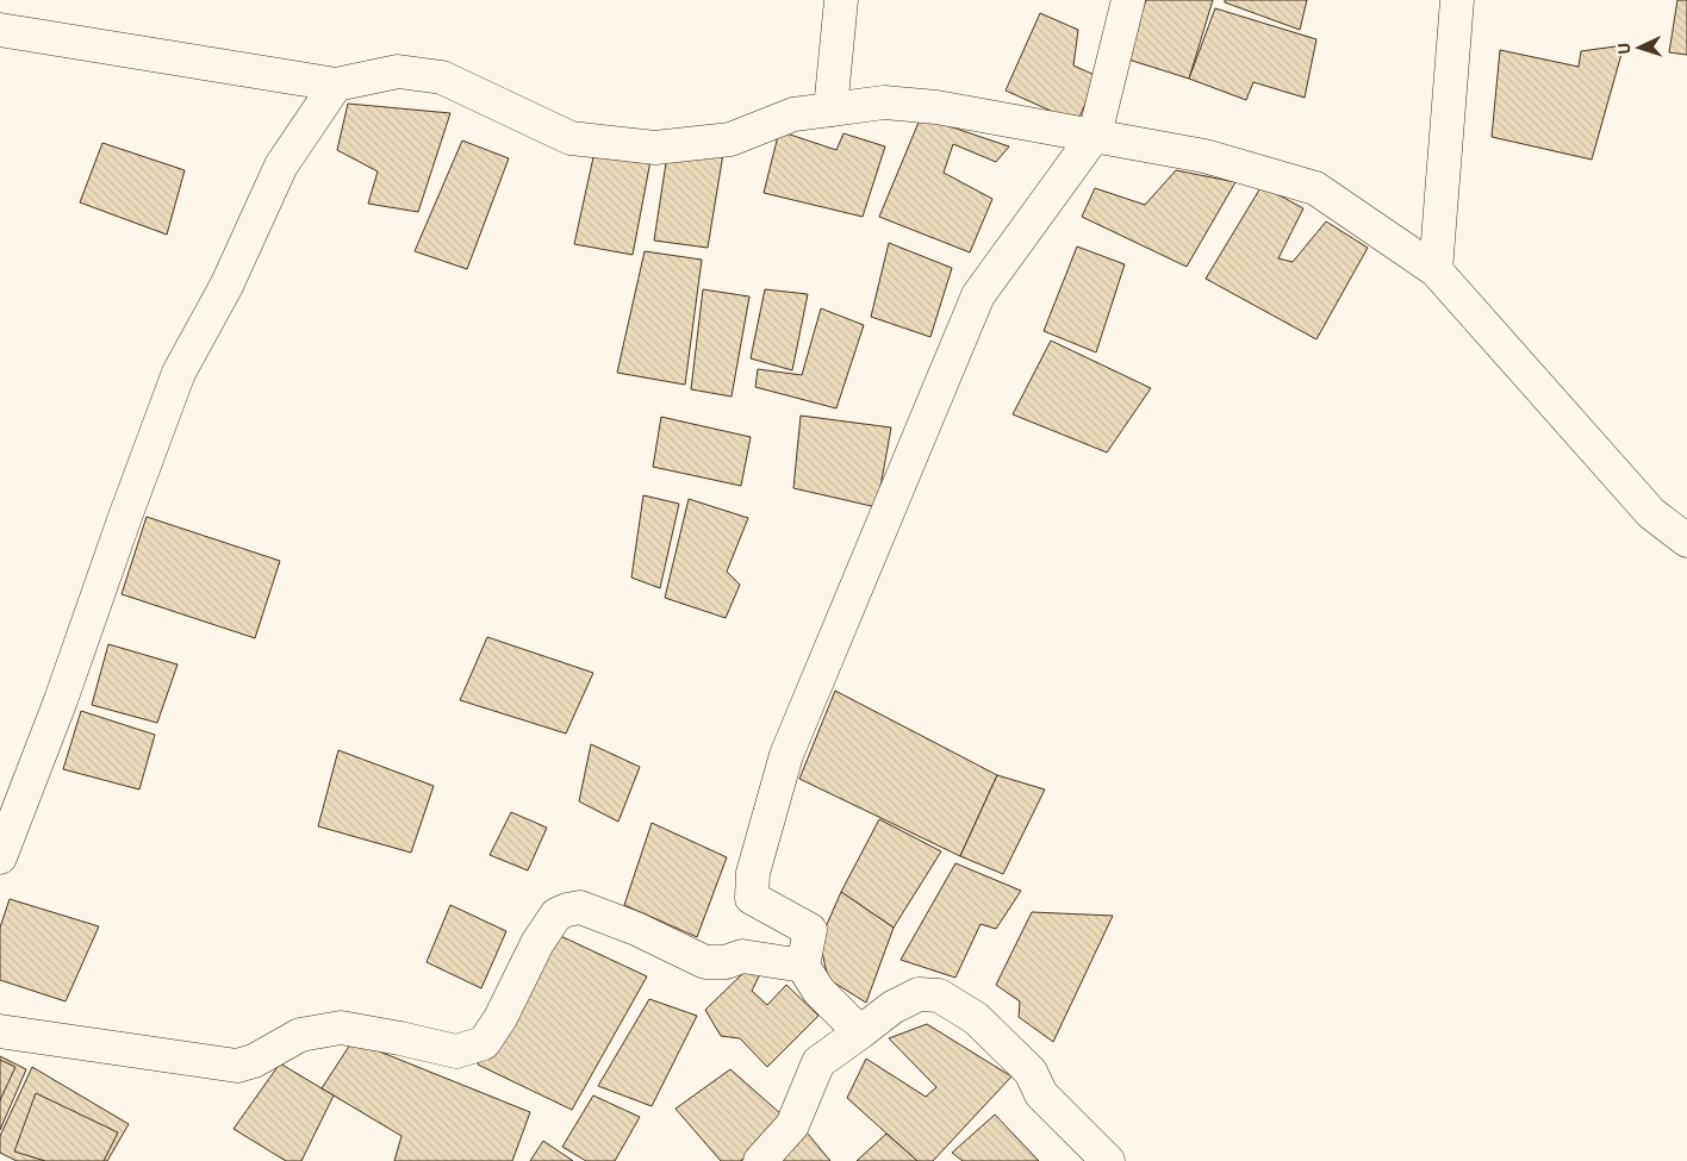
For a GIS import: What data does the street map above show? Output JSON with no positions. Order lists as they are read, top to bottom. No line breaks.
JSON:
{"north":"left"}
